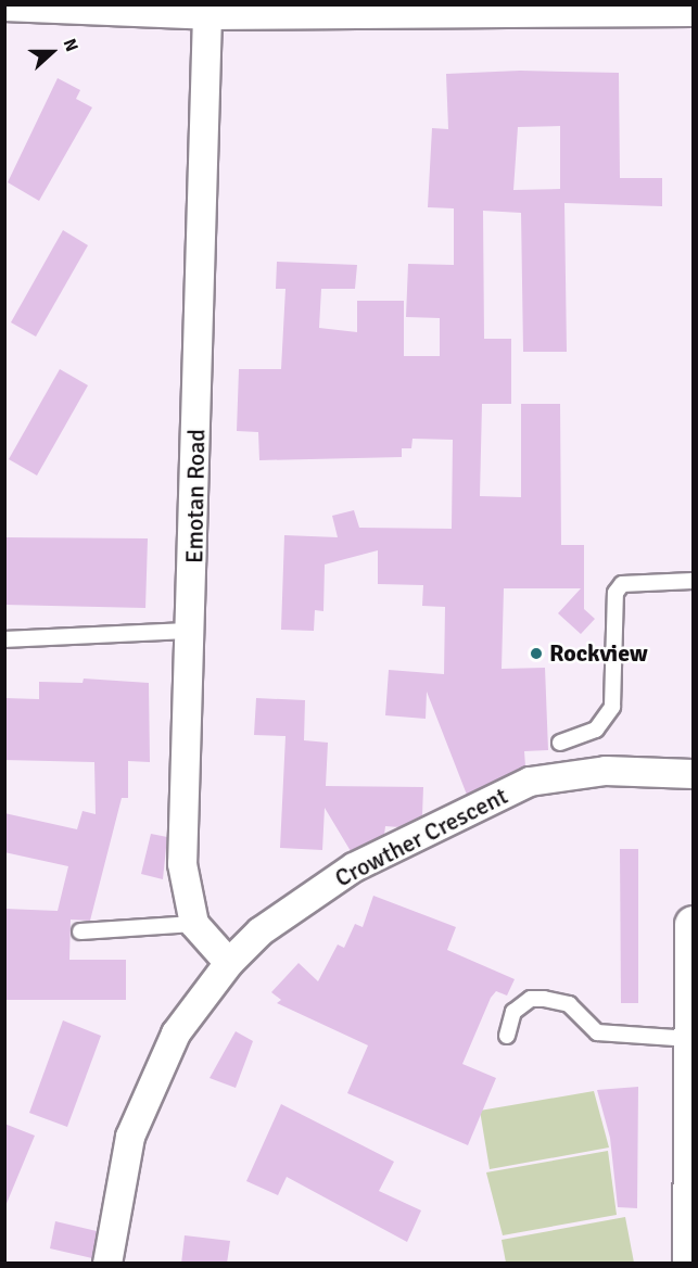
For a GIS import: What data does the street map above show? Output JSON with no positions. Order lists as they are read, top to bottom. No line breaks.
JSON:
{"streets":{"street":["Emotan Road","Crowther Crescent"]},"crossings":[["Emotan Road","Crowther Crescent"]],"places":["Rockview"],"north":"right"}
